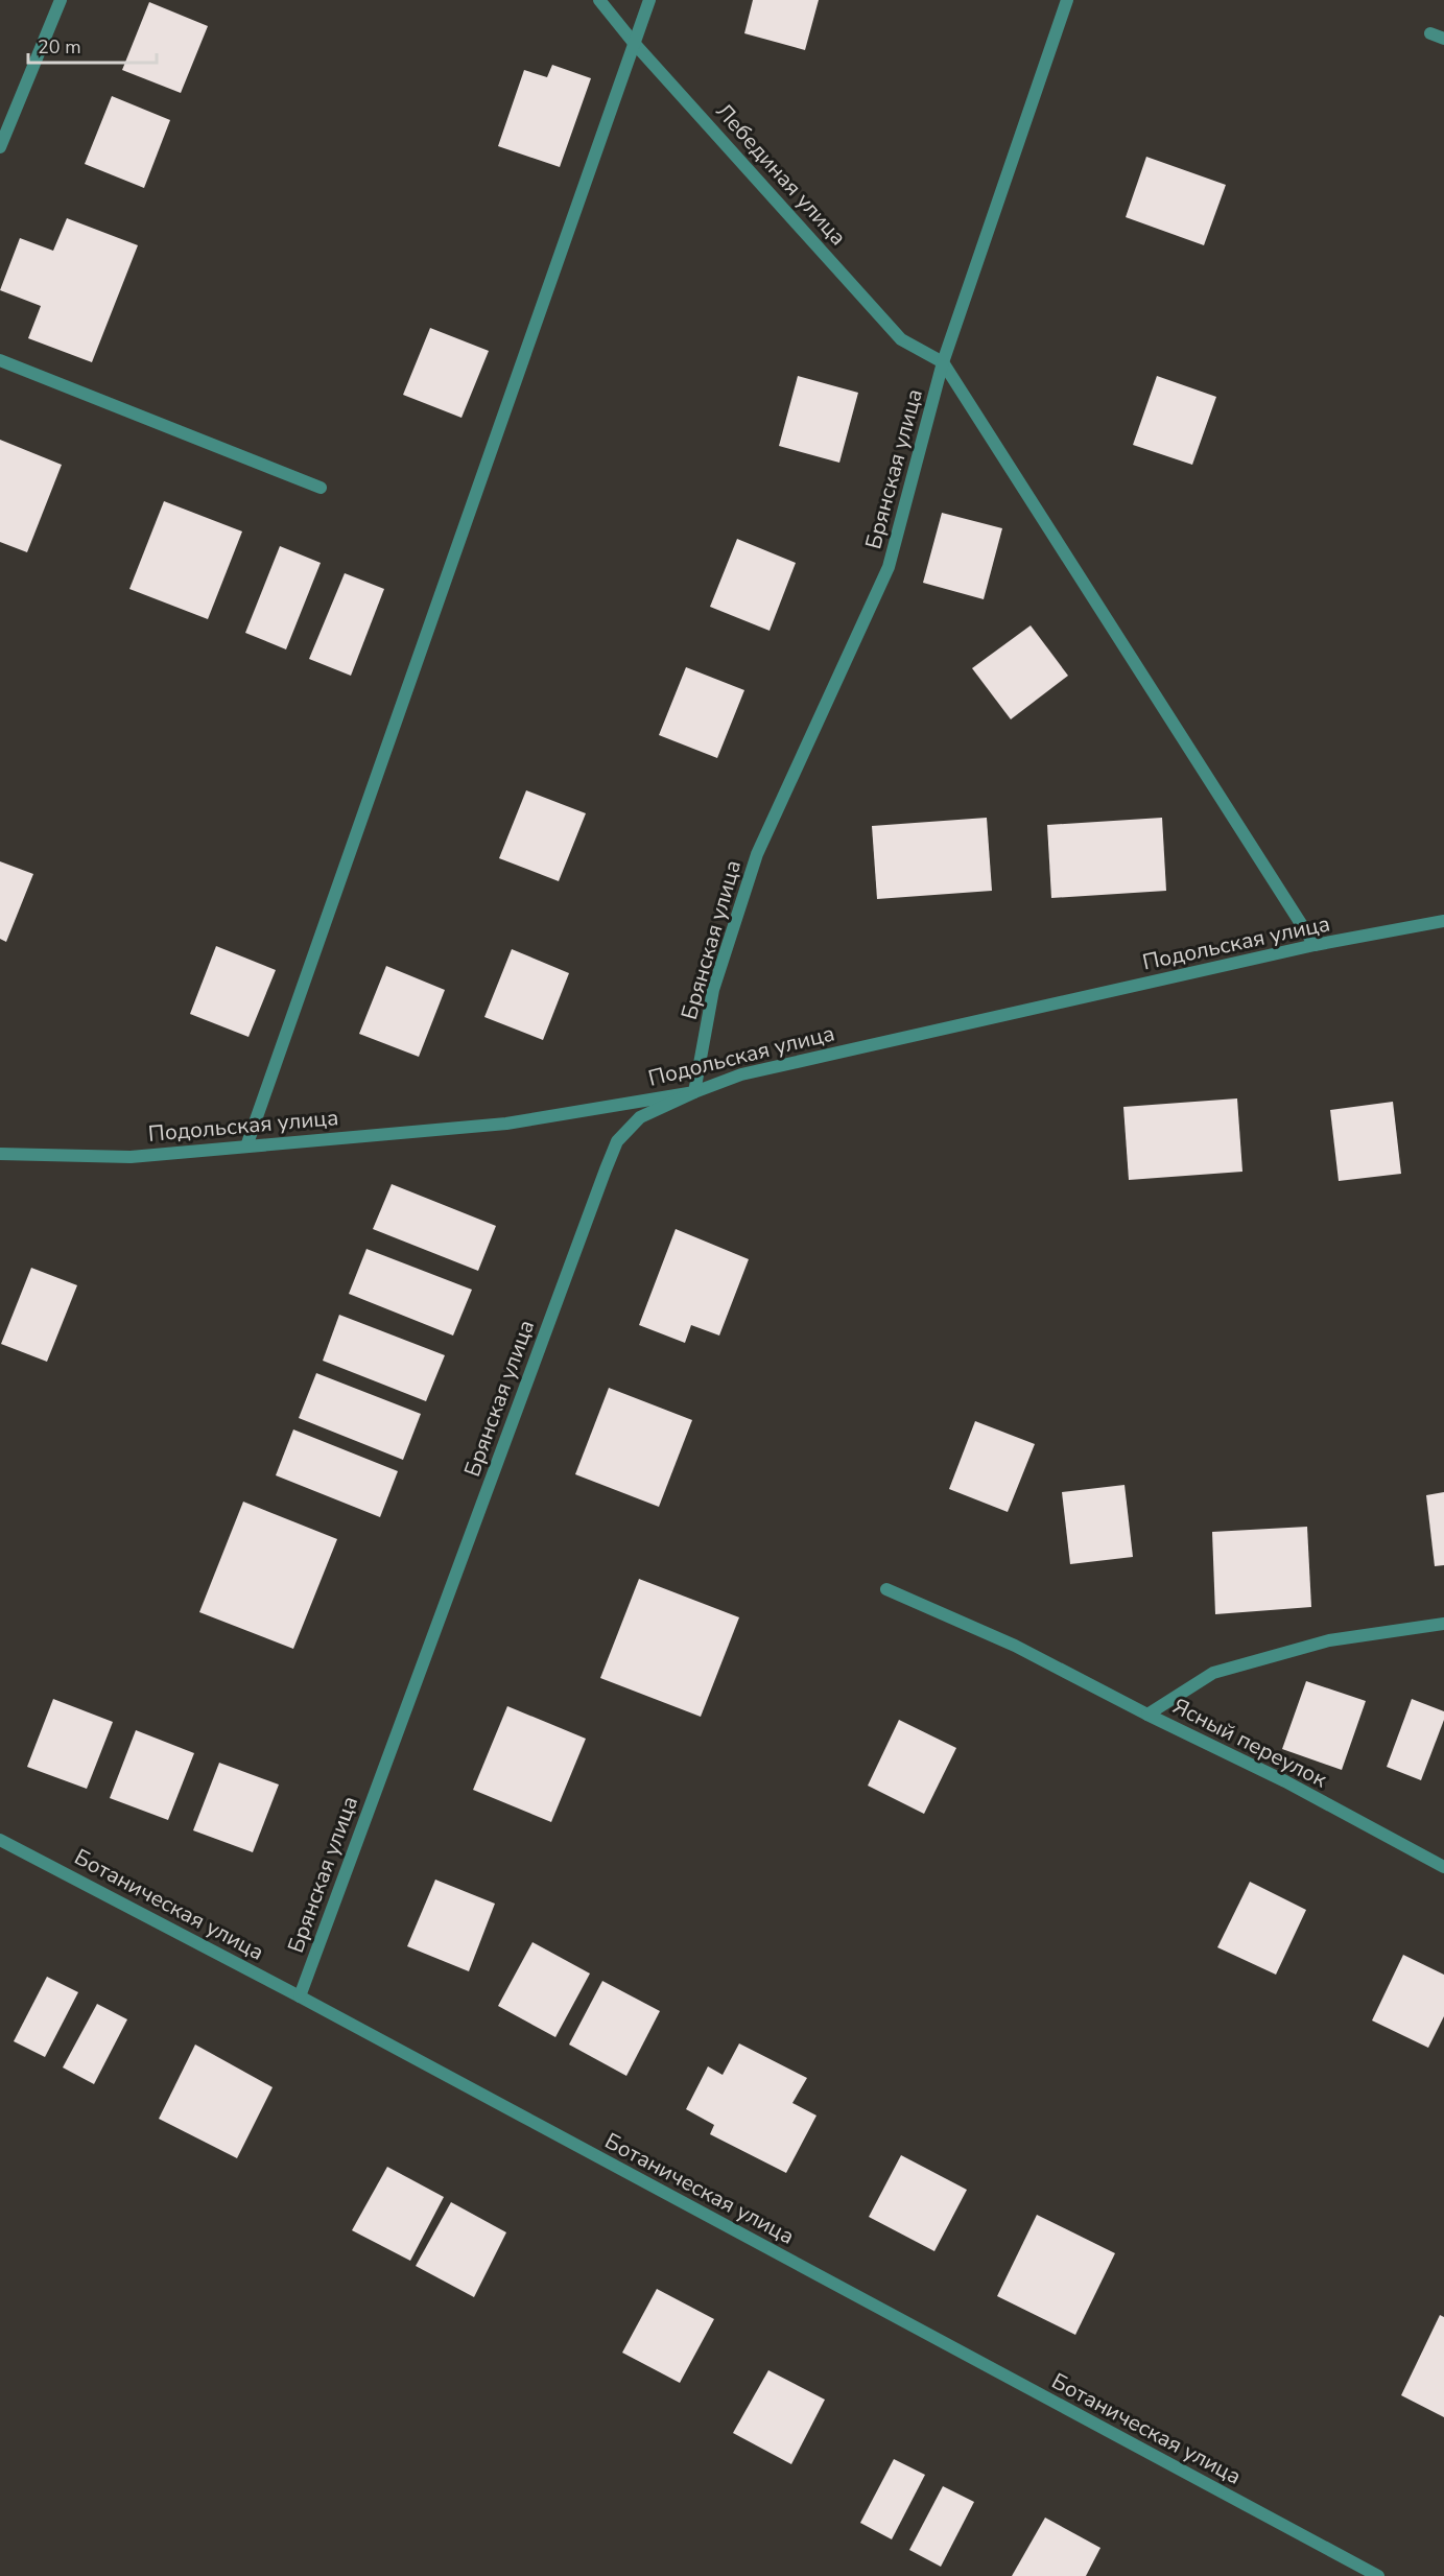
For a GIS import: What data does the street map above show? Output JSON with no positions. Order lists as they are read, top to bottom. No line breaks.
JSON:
{"streets":{"street":["Лебединая улица","Брянская улица","Подольская улица","Ясный переулок","Ботаническая улица"]},"crossings":[["Лебединая улица","Брянская улица"],["Брянская улица","Подольская улица"],["Брянская улица","Ботаническая улица"]],"scale_bar":"20 m"}
